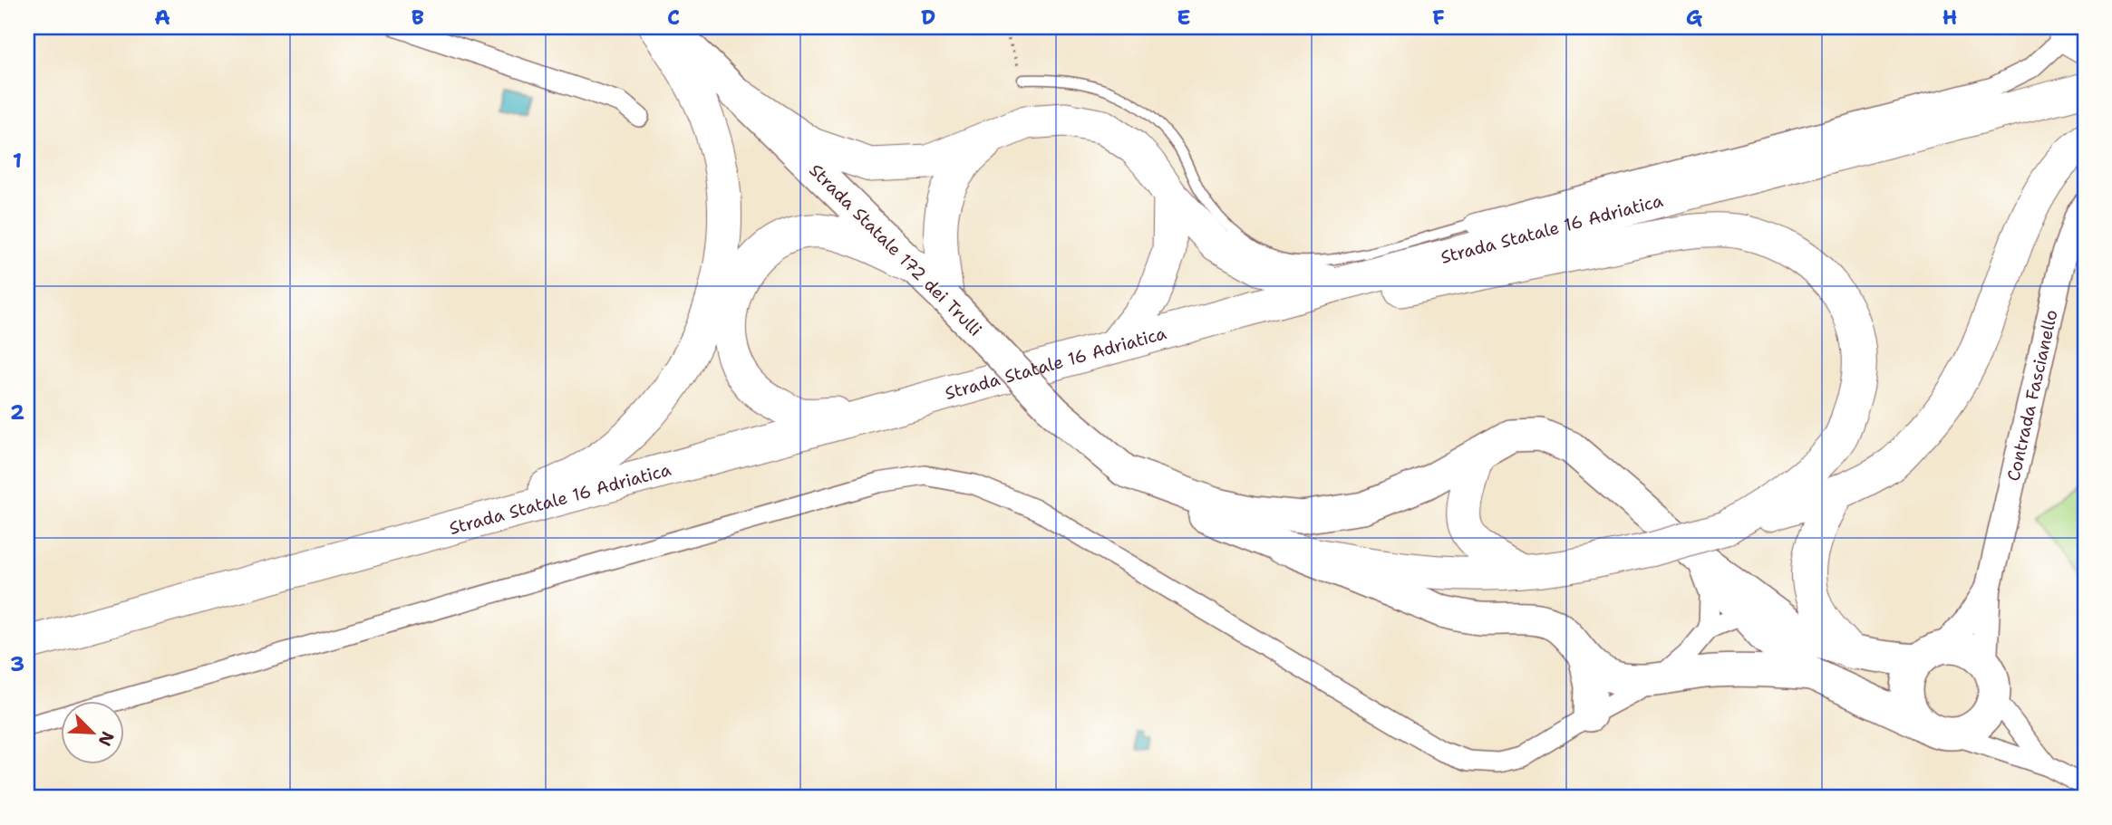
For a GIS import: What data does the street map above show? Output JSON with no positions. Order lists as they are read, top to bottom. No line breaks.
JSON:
{"streets":{"highway":["Strada Statale 16 Adriatica"],"main road":["Strada Statale 172 dei Trulli"],"street":["Contrada Fascianello"]},"north":"bottom right","grid":{"columns":["A","B","C","D","E","F","G","H"],"rows":["1","2","3"]}}
